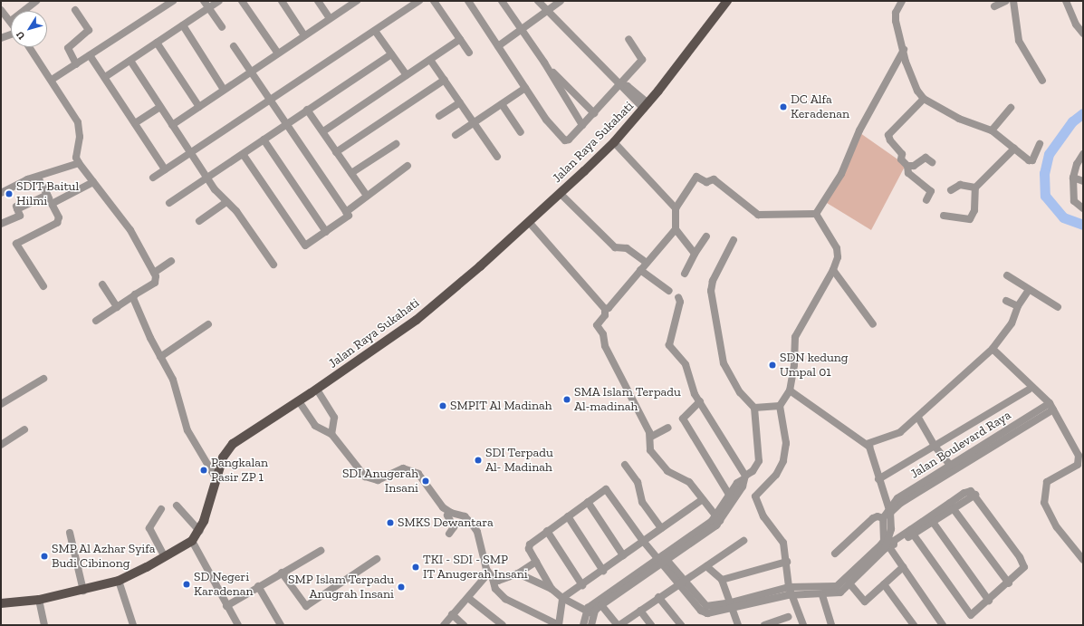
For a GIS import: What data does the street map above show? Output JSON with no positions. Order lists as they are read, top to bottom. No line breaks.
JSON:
{"streets":{"main road":["Jalan Raya Sukahati"],"street":["Jalan Boulevard Raya"]},"places":["DC Alfa Keradenan","SDIT Baitul Hilmi","SDN kedung Umpal 01","SMA Islam Terpadu Al-madinah","SMPIT Al Madinah","SDI Terpadu Al- Madinah","Pangkalan Pasir ZP 1","SDI Anugerah Insani","SMKS Dewantara","SMP Al Azhar Syifa Budi Cibinong","TKI - SDI - SMP IT Anugerah Insani","SD Negeri Karadenan","SMP Islam Terpadu Anugrah Insani"],"north":"bottom left"}
